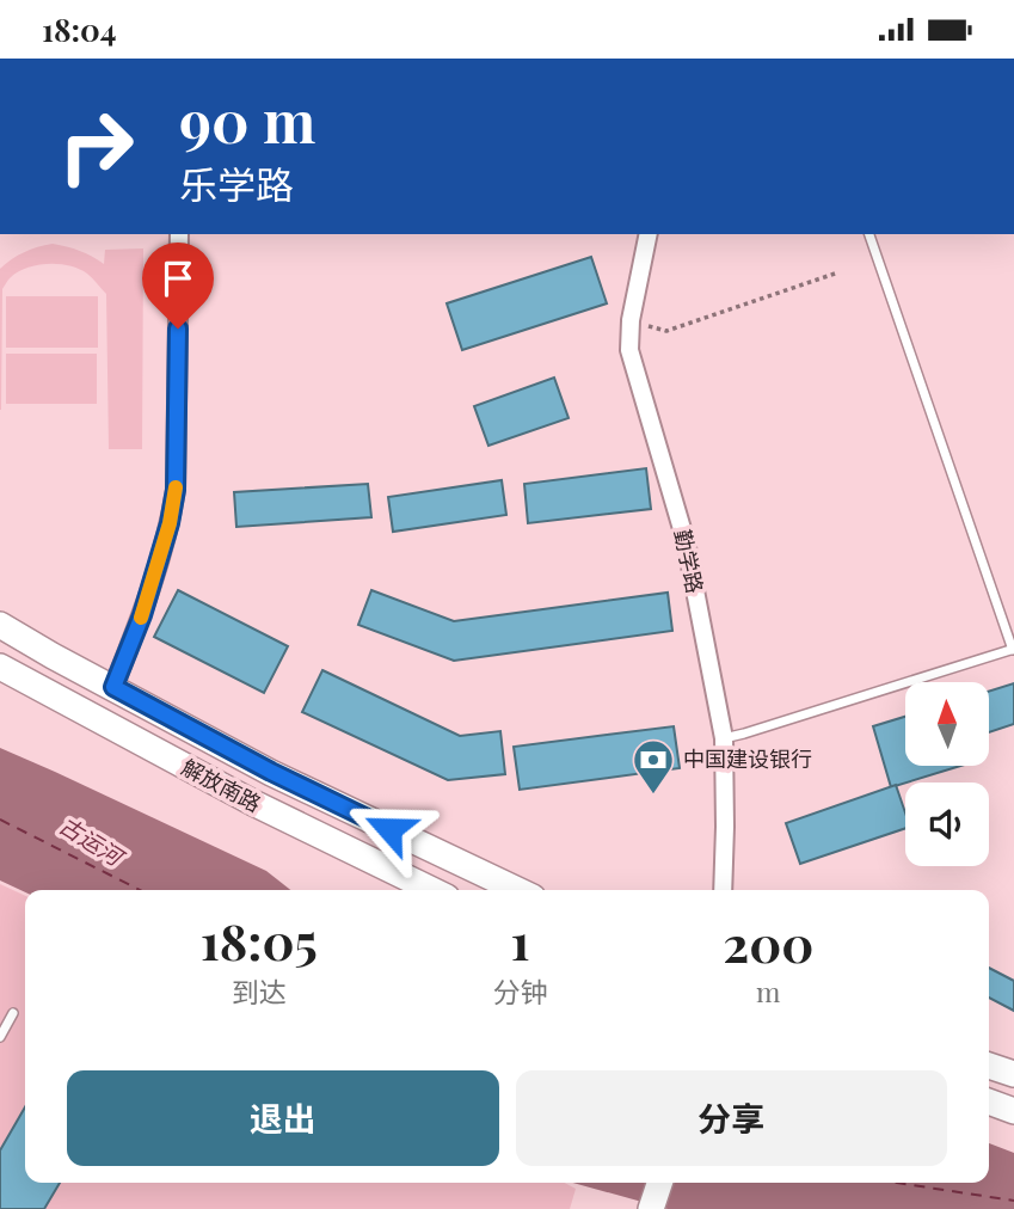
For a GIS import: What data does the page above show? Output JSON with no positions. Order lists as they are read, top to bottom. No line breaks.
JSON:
{"streets":{"main road":["解放南路"],"street":["勤学路"]},"water":["古运河"],"places":{"bank":["中国建设银行"]},"north":"top","page":{"status":"18:04","turn":["90 m","乐学路"],"eta":["18:05","到达","1","分钟","200","m"],"buttons":["退出","分享"]}}
